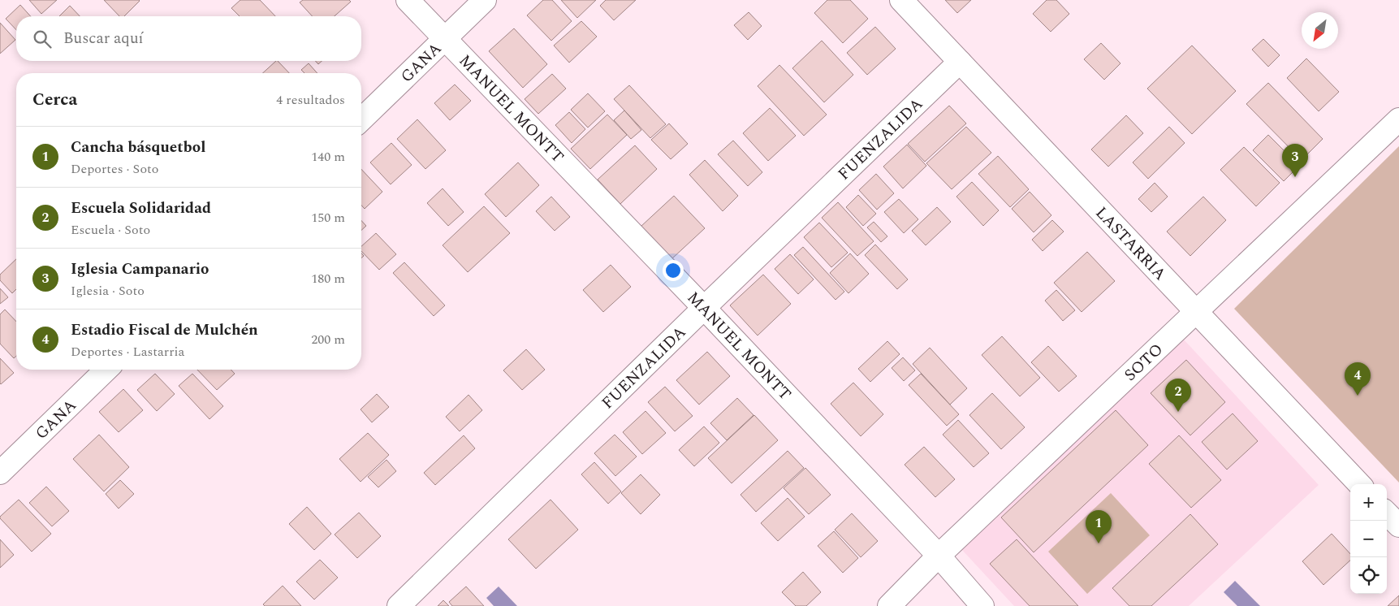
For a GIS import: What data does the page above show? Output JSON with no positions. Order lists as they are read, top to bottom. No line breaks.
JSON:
{"streets":{"street":["GANA","MANUEL MONTT","FUENZALIDA","LASTARRIA","SOTO"]},"crossings":[["GANA","MANUEL MONTT"],["MANUEL MONTT","FUENZALIDA"],["MANUEL MONTT","SOTO"],["FUENZALIDA","LASTARRIA"],["LASTARRIA","SOTO"]],"north":"bottom left","page":{"search":"Buscar aquí","heading":["Cerca","4 resultados"],"list":[{"mark":"1","name":"Cancha básquetbol","note":"Deportes · Soto","value":"140 m"},{"mark":"2","name":"Escuela Solidaridad","note":"Escuela · Soto","value":"150 m"},{"mark":"3","name":"Iglesia Campanario","note":"Iglesia · Soto","value":"180 m"},{"mark":"4","name":"Estadio Fiscal de Mulchén","note":"Deportes · Lastarria","value":"200 m"}],"pins":["3","4","2","1"],"map_buttons":["+","−"]}}
